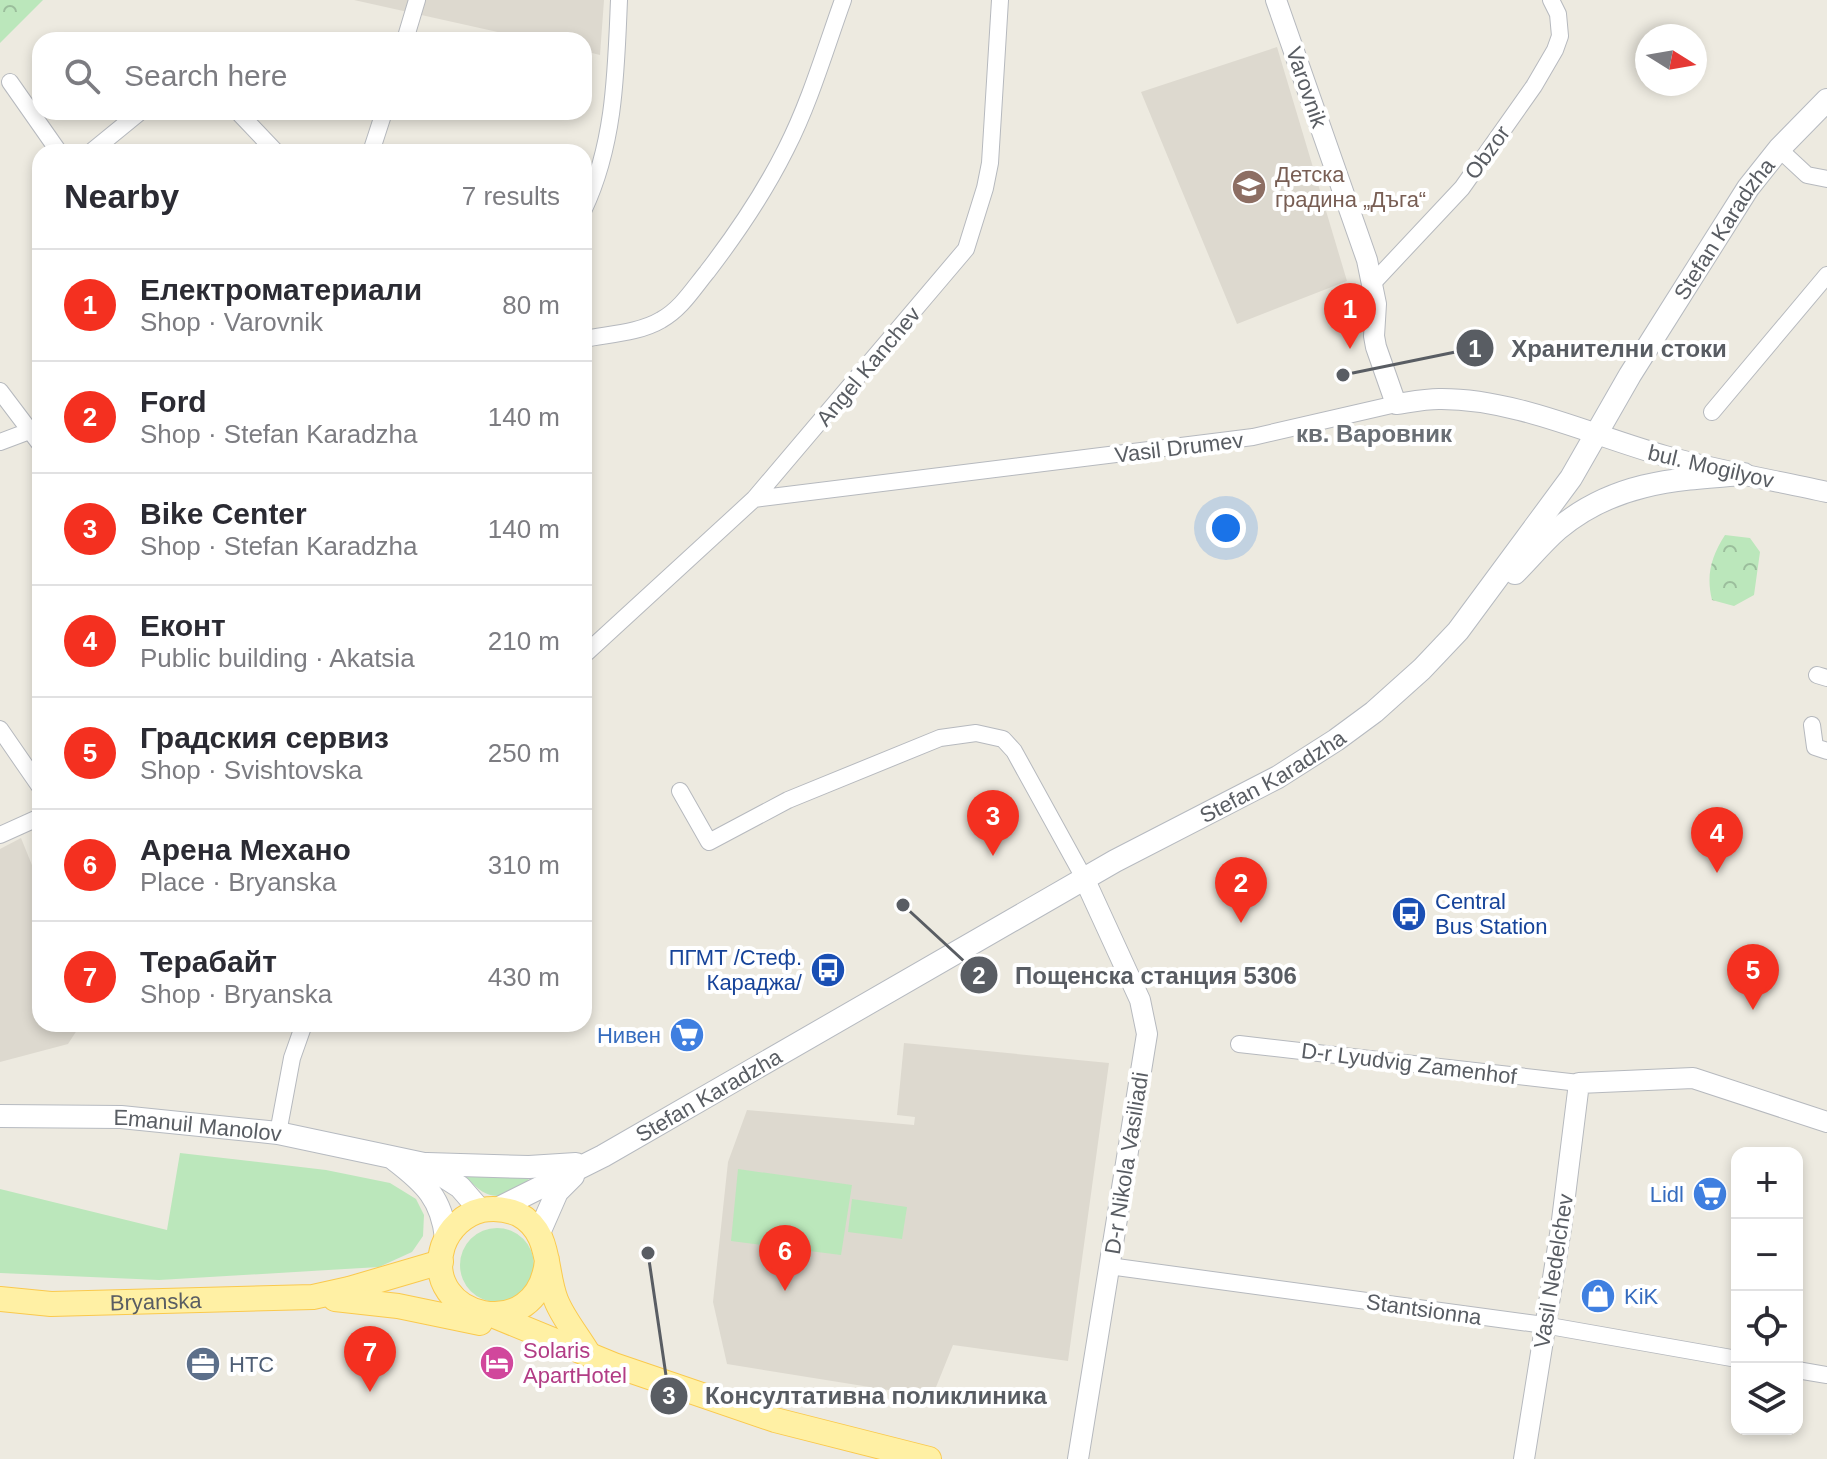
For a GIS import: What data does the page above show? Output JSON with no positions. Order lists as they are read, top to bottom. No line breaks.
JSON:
{"streets":{"main road":["Stefan Karadzha","Emanuil Manolov","Bryanska"],"street":["Varovnik","Obzor","Angel Kanchev","Vasil Drumev","bul. Mogilyov","D-r Lyudvig Zamenhof","D-r Nikola Vasiliadi","Vasil Nedelchev","Stantsionna"]},"crossings":[["Varovnik","Obzor"],["Varovnik","Vasil Drumev"],["Stefan Karadzha","Vasil Drumev"],["Stefan Karadzha","bul. Mogilyov"],["Stefan Karadzha","Emanuil Manolov"],["Stefan Karadzha","D-r Nikola Vasiliadi"],["Stefan Karadzha","Bryanska"],["Angel Kanchev","Vasil Drumev"],["Vasil Drumev","bul. Mogilyov"],["D-r Lyudvig Zamenhof","Vasil Nedelchev"],["Emanuil Manolov","Bryanska"],["D-r Nikola Vasiliadi","Stantsionna"],["Vasil Nedelchev","Stantsionna"]],"districts":["кв. Варовник"],"places":{"school or university":["Детска градина „Дъга“"],"other":["Хранителни стоки","Пощенска станция 5306","Консултативна поликлиника"],"bus stop":["Central Bus Station","ПГМТ /Стеф. Караджа/"],"supermarket":["Нивен","Lidl"],"shop":["KiK"],"hotel":["Solaris ApartHotel"],"office":["НТС"]},"north":"right","page":{"search":"Search here","heading":["Nearby","7 results"],"list":[{"mark":"1","name":"Електроматериали","note":"Shop · Varovnik","value":"80 m"},{"mark":"2","name":"Ford","note":"Shop · Stefan Karadzha","value":"140 m"},{"mark":"3","name":"Bike Center","note":"Shop · Stefan Karadzha","value":"140 m"},{"mark":"4","name":"Еконт","note":"Public building · Akatsia","value":"210 m"},{"mark":"5","name":"Градския сервиз","note":"Shop · Svishtovska","value":"250 m"},{"mark":"6","name":"Арена Механо","note":"Place · Bryanska","value":"310 m"},{"mark":"7","name":"Терабайт","note":"Shop · Bryanska","value":"430 m"}],"pins":["1","3","4","2","5","6","7"],"map_buttons":["+","−"]}}
